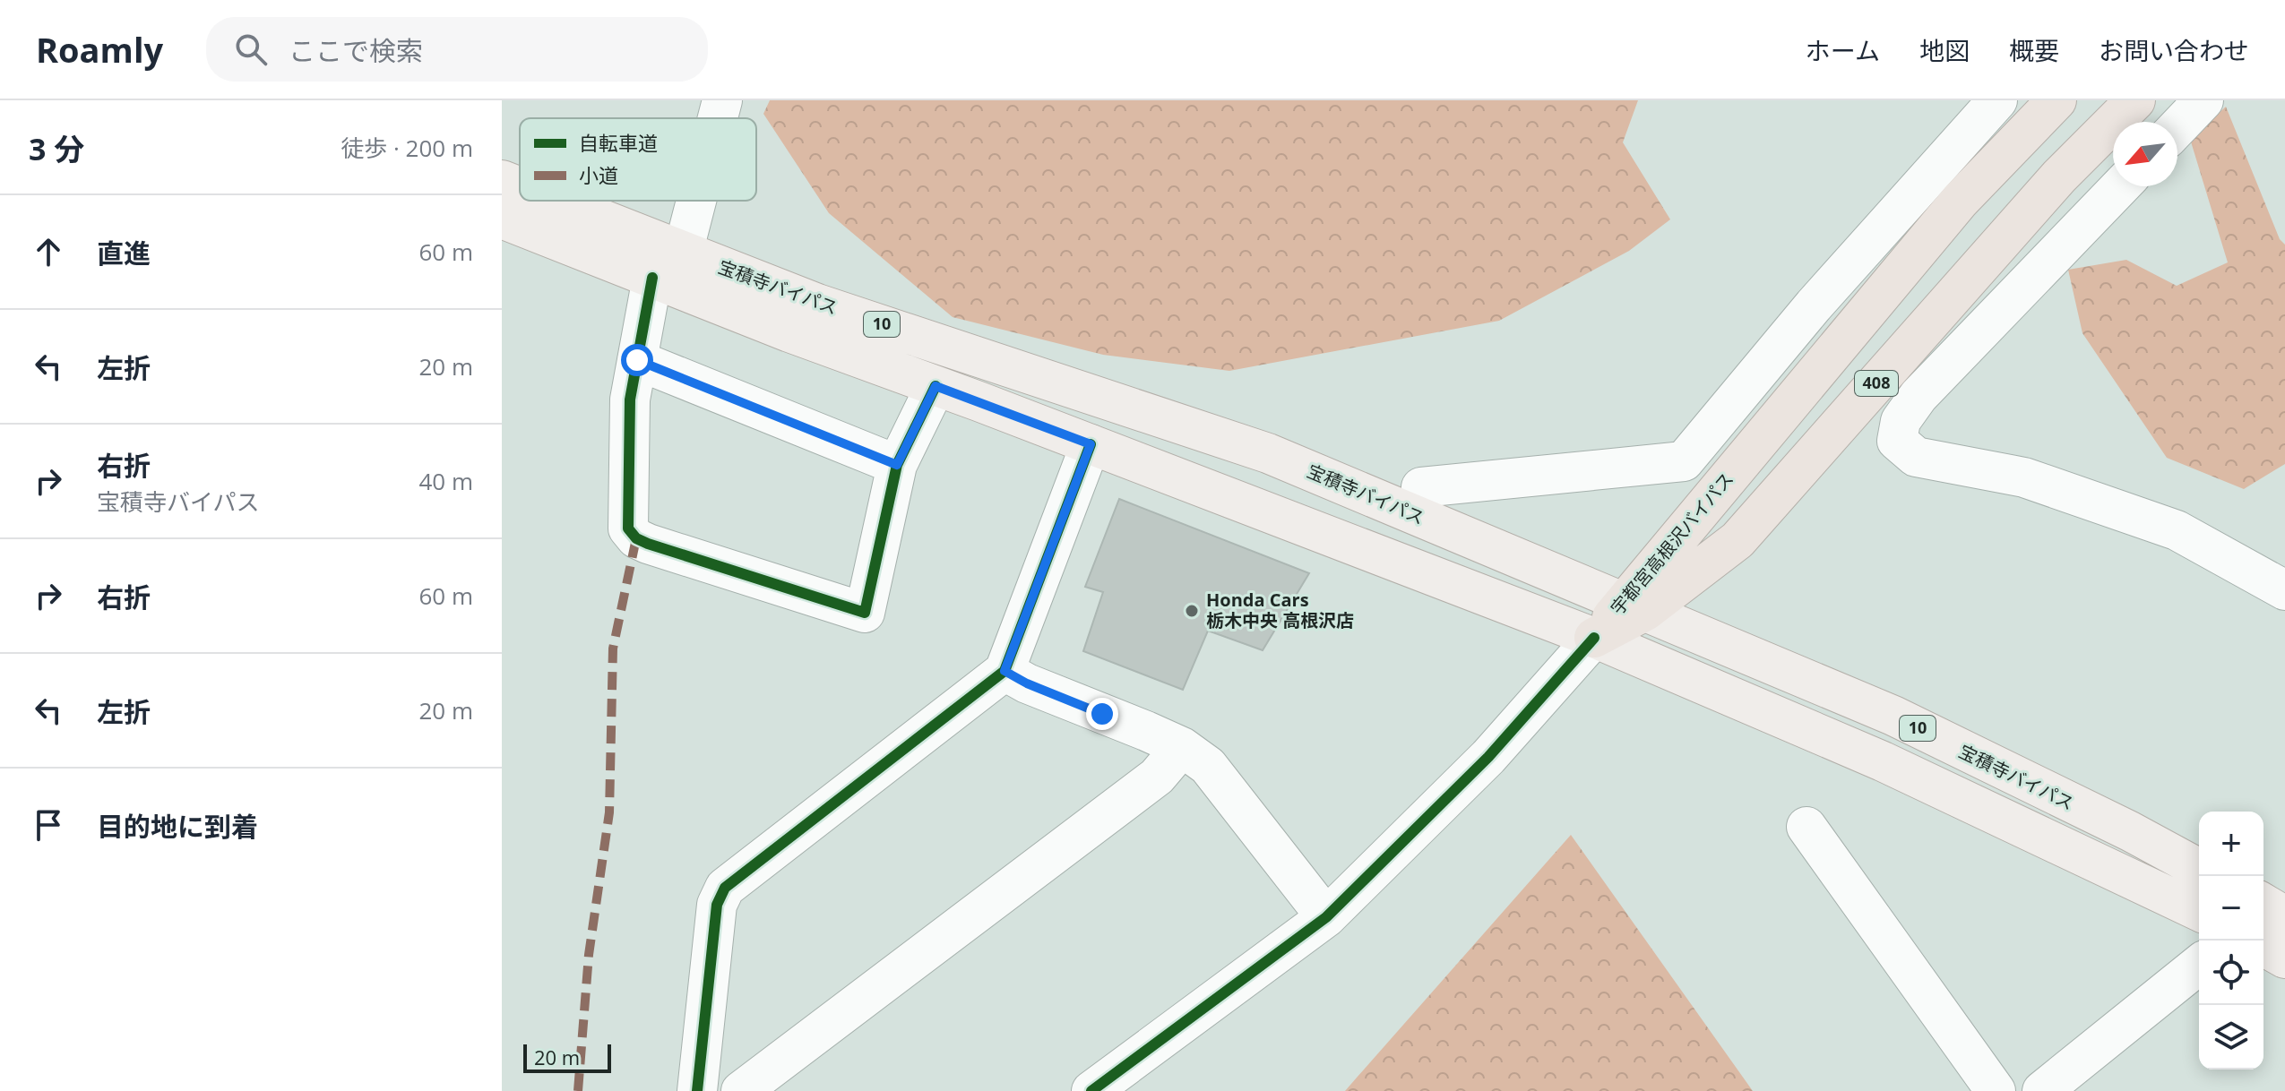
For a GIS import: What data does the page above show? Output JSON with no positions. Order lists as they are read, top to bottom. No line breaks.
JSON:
{"streets":{"highway":["408","宇都宮高根沢バイパス"],"main road":["宝積寺バイパス","10"]},"crossings":[["宝積寺バイパス","宇都宮高根沢バイパス"]],"places":["Honda Cars 栃木中央 高根沢店"],"legend":["自転車道","小道"],"scale_bar":"20 m","north":"bottom left","page":{"header":"Roamly","search":"ここで検索","nav":["ホーム","地図","概要","お問い合わせ"],"heading":["3 分","徒歩 · 200 m"],"list":[["直進","60 m"],["左折","20 m"],["右折","宝積寺バイパス","40 m"],["右折","60 m"],["左折","20 m"],"目的地に到着"],"map_buttons":["+","−"],"scale":"20 m"}}
